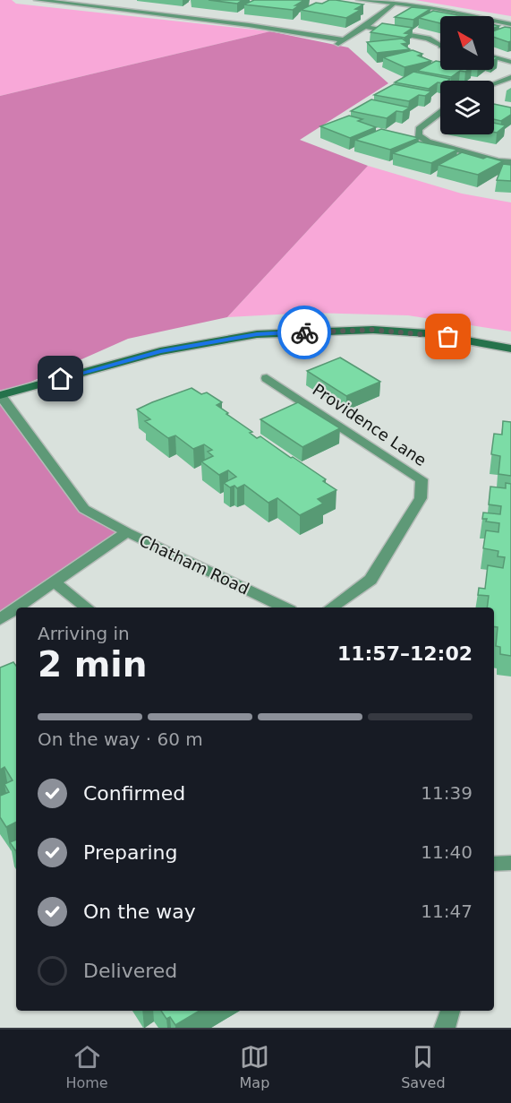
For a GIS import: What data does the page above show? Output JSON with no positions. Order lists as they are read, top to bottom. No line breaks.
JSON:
{"streets":{"street":["Providence Lane","Chatham Road"]},"north":"top left","page":{"heading":["2 min","Arriving in","11:57–12:02"],"bar":"On the way · 60 m","list":[["Confirmed","11:39"],["Preparing","11:40"],["On the way","11:47"],"Delivered"],"tabs":["Home","Map","Saved"]}}
